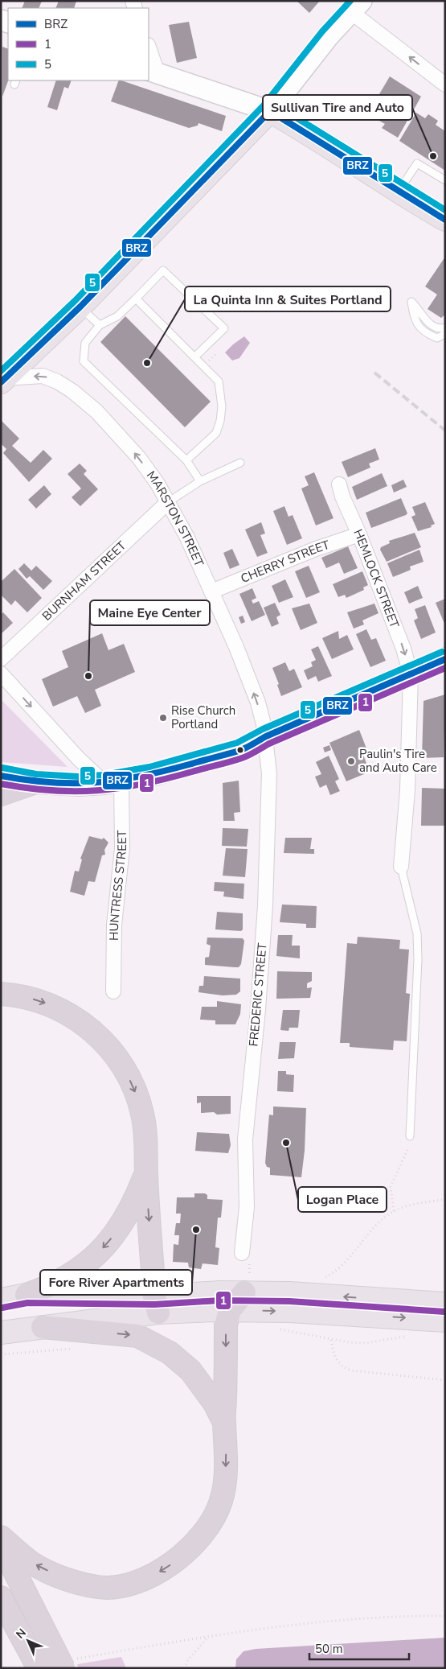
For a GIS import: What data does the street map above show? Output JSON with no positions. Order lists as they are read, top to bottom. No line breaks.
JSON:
{"streets":{"street":["MARSTON STREET","CHERRY STREET","HEMLOCK STREET","BURNHAM STREET","HUNTRESS STREET","FREDERIC STREET"]},"crossings":[["MARSTON STREET","CHERRY STREET"],["MARSTON STREET","BURNHAM STREET"],["MARSTON STREET","FREDERIC STREET"],["CHERRY STREET","HEMLOCK STREET"]],"one_way":["MARSTON STREET","HEMLOCK STREET"],"places":["Sullivan Tire and Auto","La Quinta Inn & Suites Portland","Maine Eye Center","Rise Church Portland","Paulin's Tire and Auto Care","Logan Place","Fore River Apartments"],"lines":["transit line 5","transit line BRZ","transit line 1"],"legend":["BRZ","1","5"],"scale_bar":"50 m","north":"top left"}
